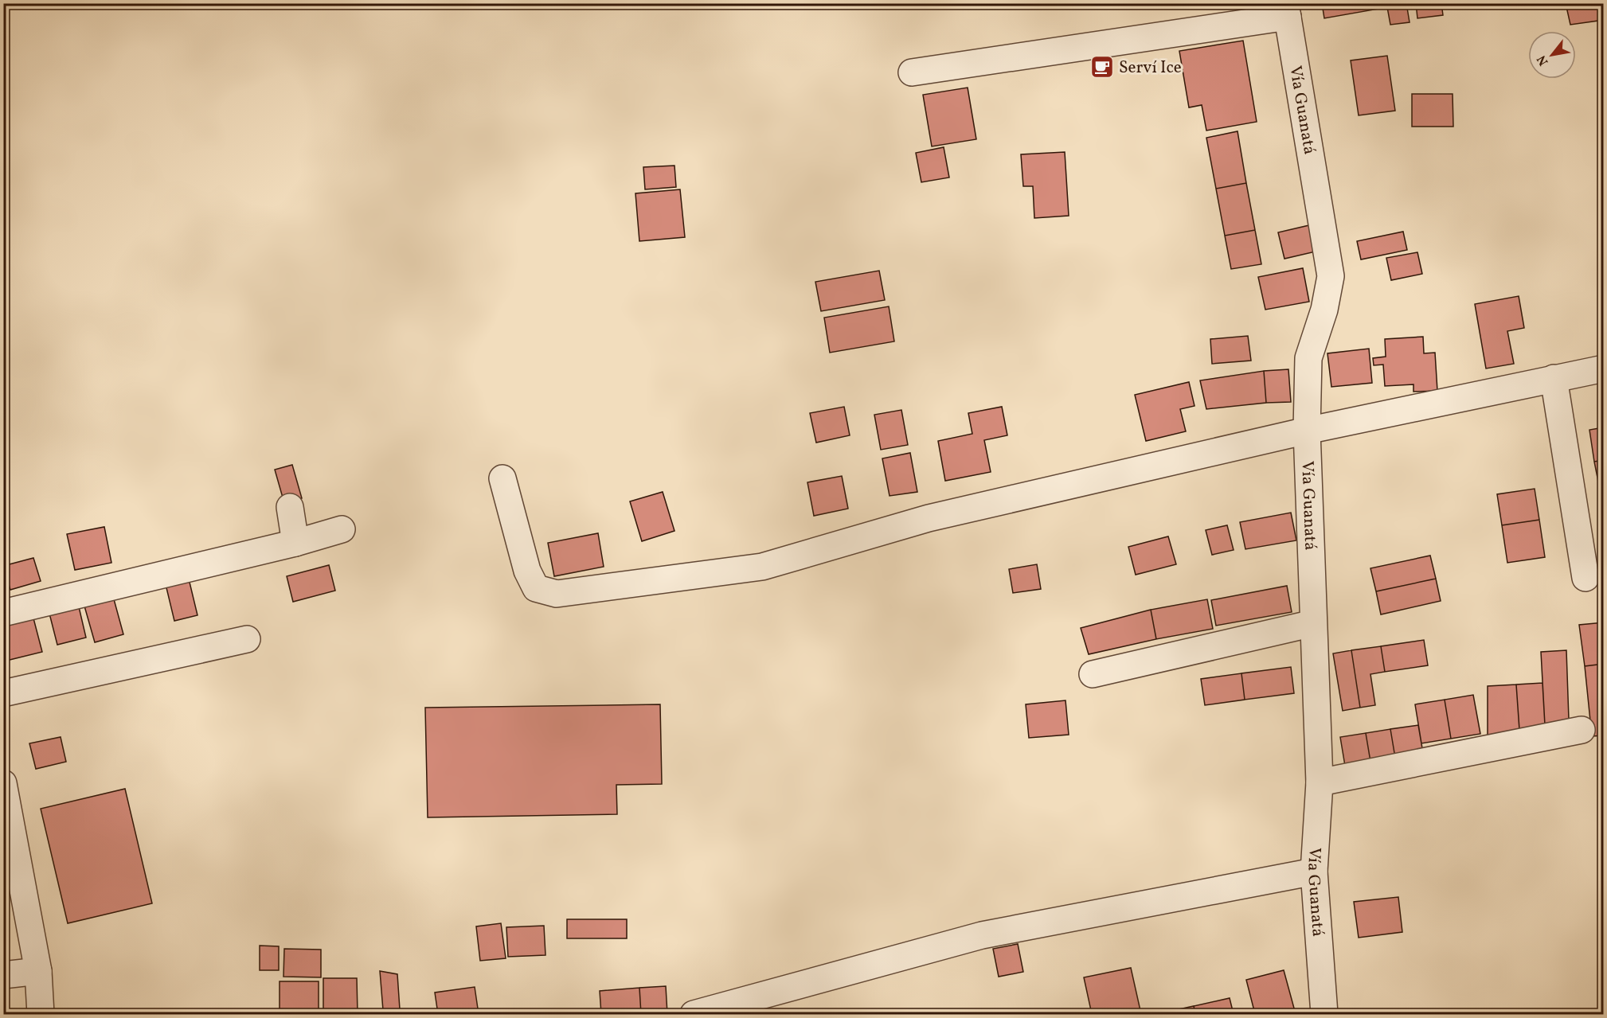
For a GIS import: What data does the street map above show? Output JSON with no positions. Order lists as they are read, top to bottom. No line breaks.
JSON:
{"streets":{"street":["Vía Guanatá"]},"places":{"cafe":["Serví Ice"]},"north":"bottom left"}
